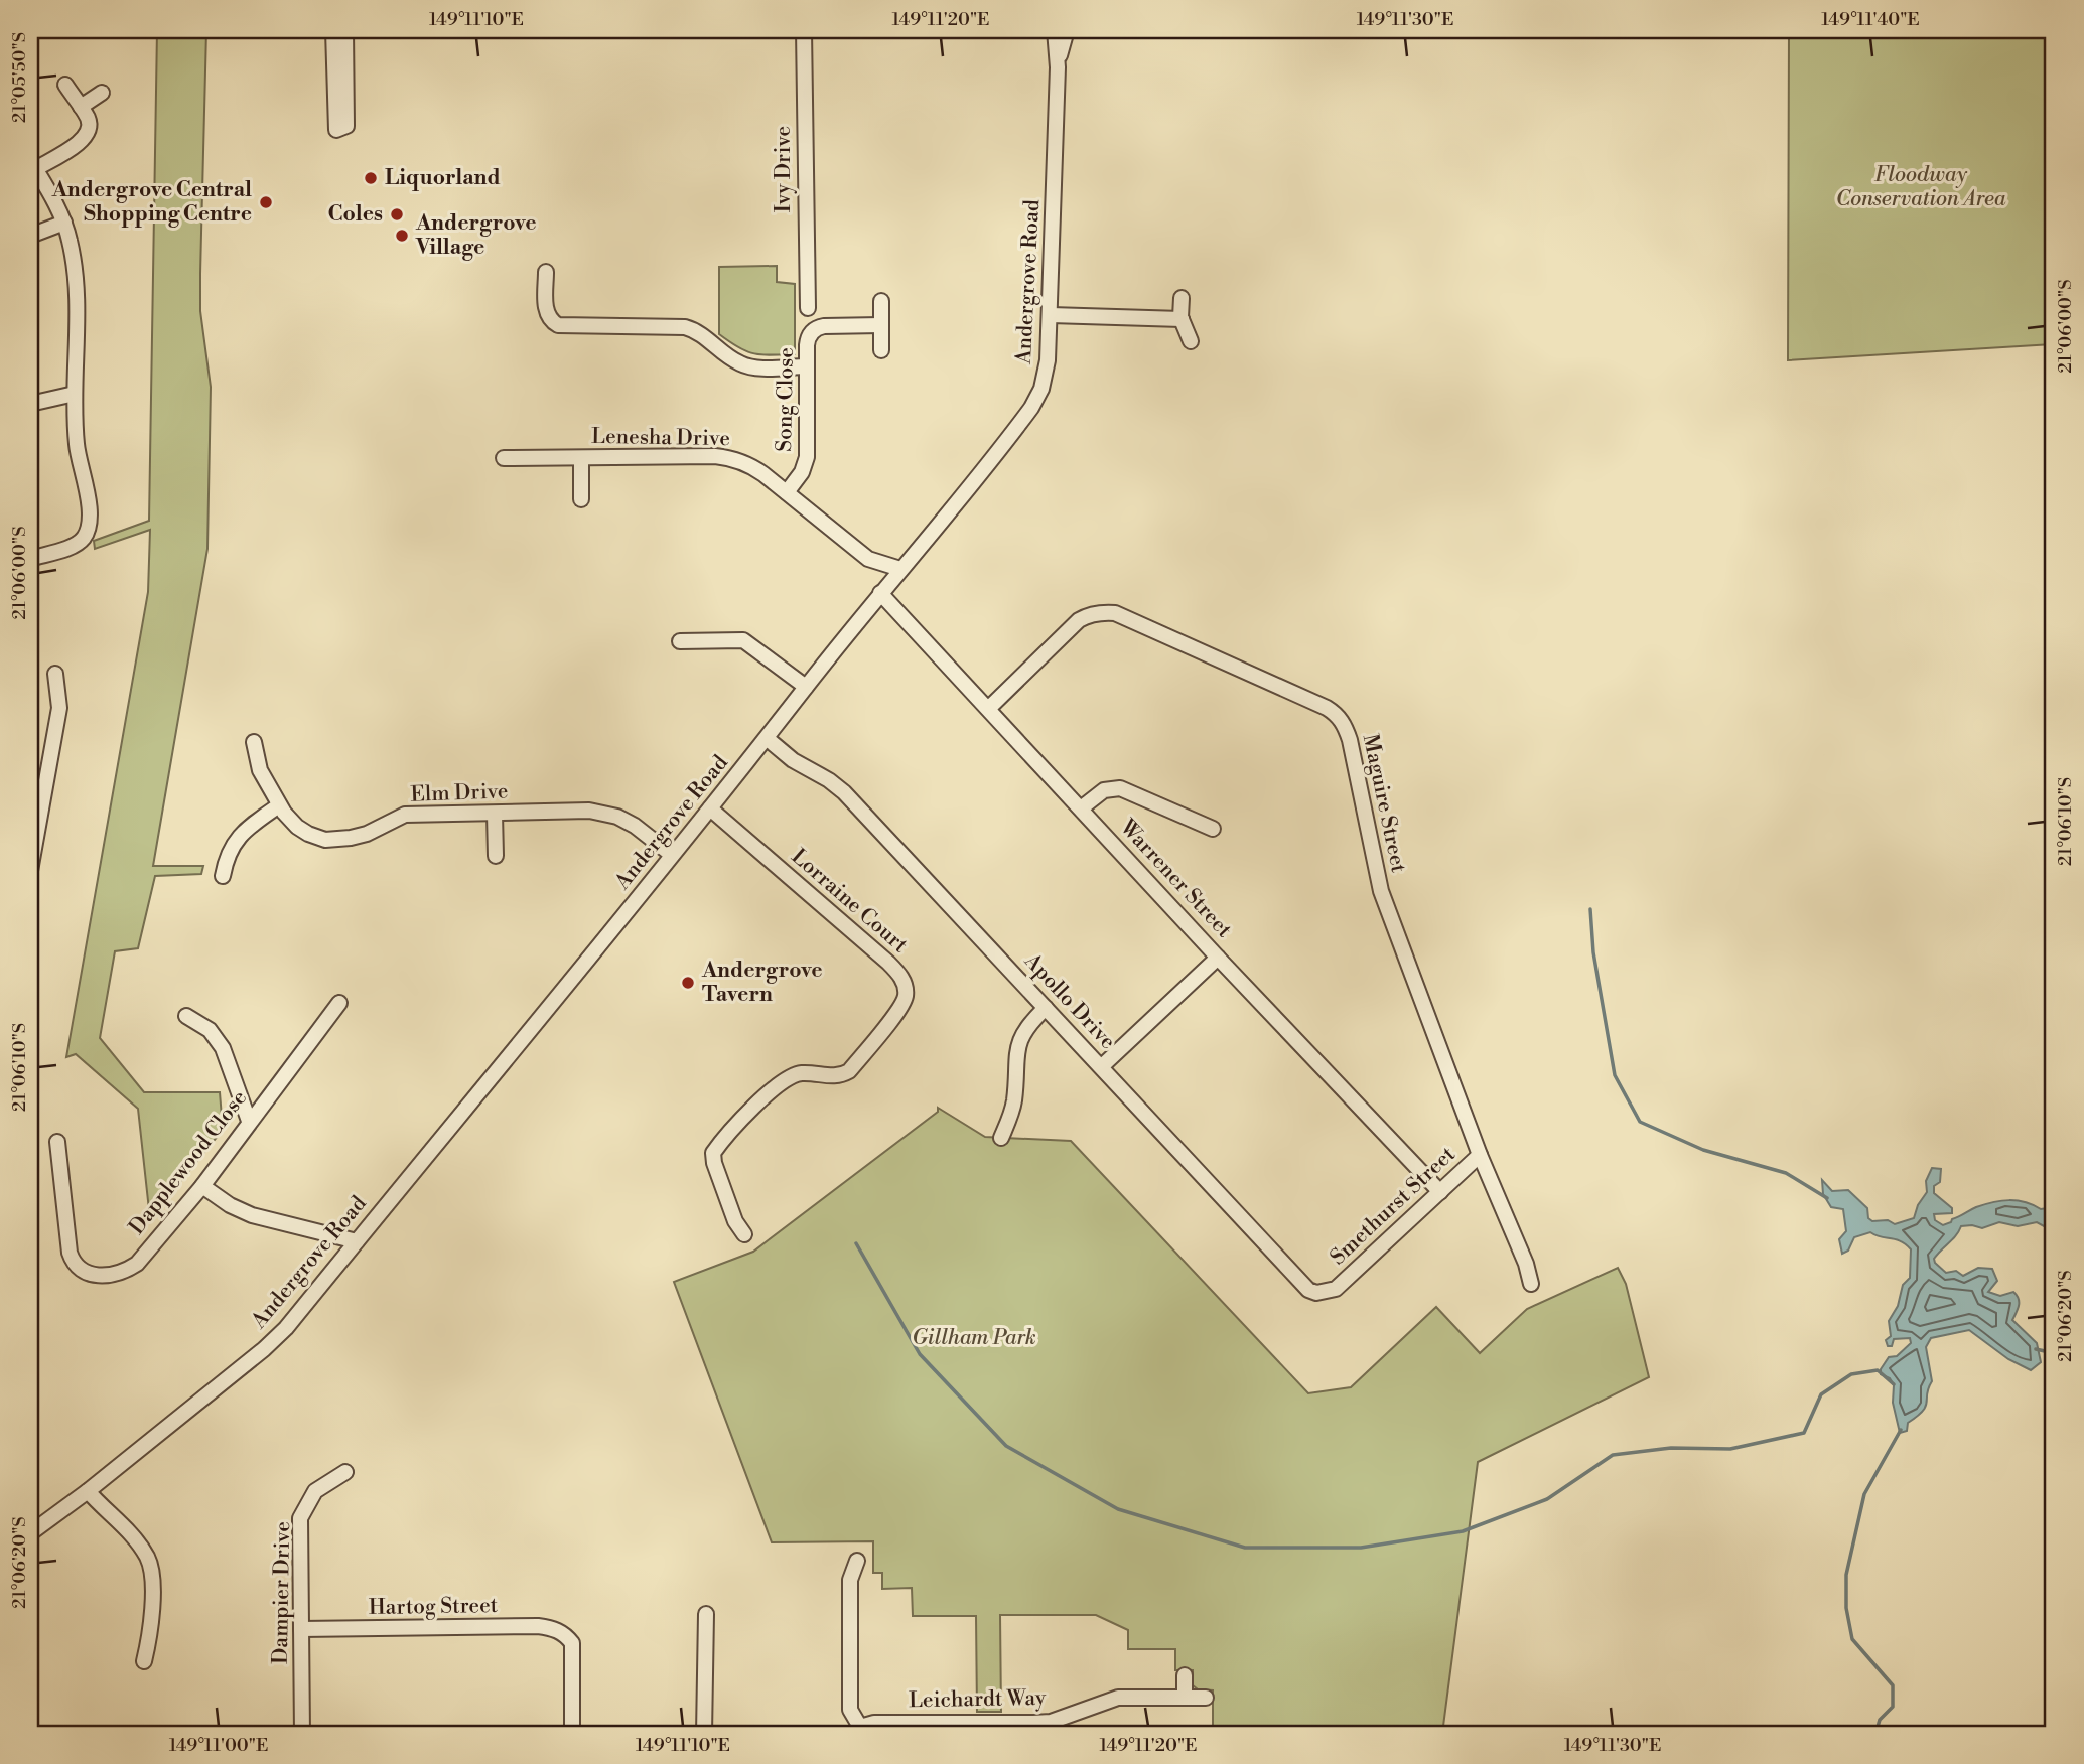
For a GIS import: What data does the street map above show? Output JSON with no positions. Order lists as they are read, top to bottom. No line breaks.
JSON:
{"streets":{"street":["Ivy Drive","Andergrove Road","Song Close","Lenesha Drive","Elm Drive","Maguire Street","Warrener Street","Lorraine Court","Apollo Drive","Dapplewood Close","Smethurst Street","Dampier Drive","Hartog Street","Leichardt Way"]},"crossings":[["Andergrove Road","Lenesha Drive"],["Andergrove Road","Elm Drive"],["Andergrove Road","Warrener Street"],["Andergrove Road","Lorraine Court"],["Andergrove Road","Apollo Drive"],["Song Close","Lenesha Drive"],["Lenesha Drive","Warrener Street"],["Maguire Street","Warrener Street"],["Maguire Street","Smethurst Street"],["Warrener Street","Smethurst Street"],["Apollo Drive","Smethurst Street"],["Dampier Drive","Hartog Street"]],"parks":["Floodway Conservation Area","Gillham Park"],"places":["Liquorland","Andergrove Central Shopping Centre","Coles","Andergrove Village","Andergrove Tavern"],"coordinates":["149°11'10\"E","149°11'20\"E","149°11'30\"E","149°11'40\"E","21°05'50\"S","21°06'00\"S","21°06'10\"S","21°06'20\"S","149°11'00\"E"]}
